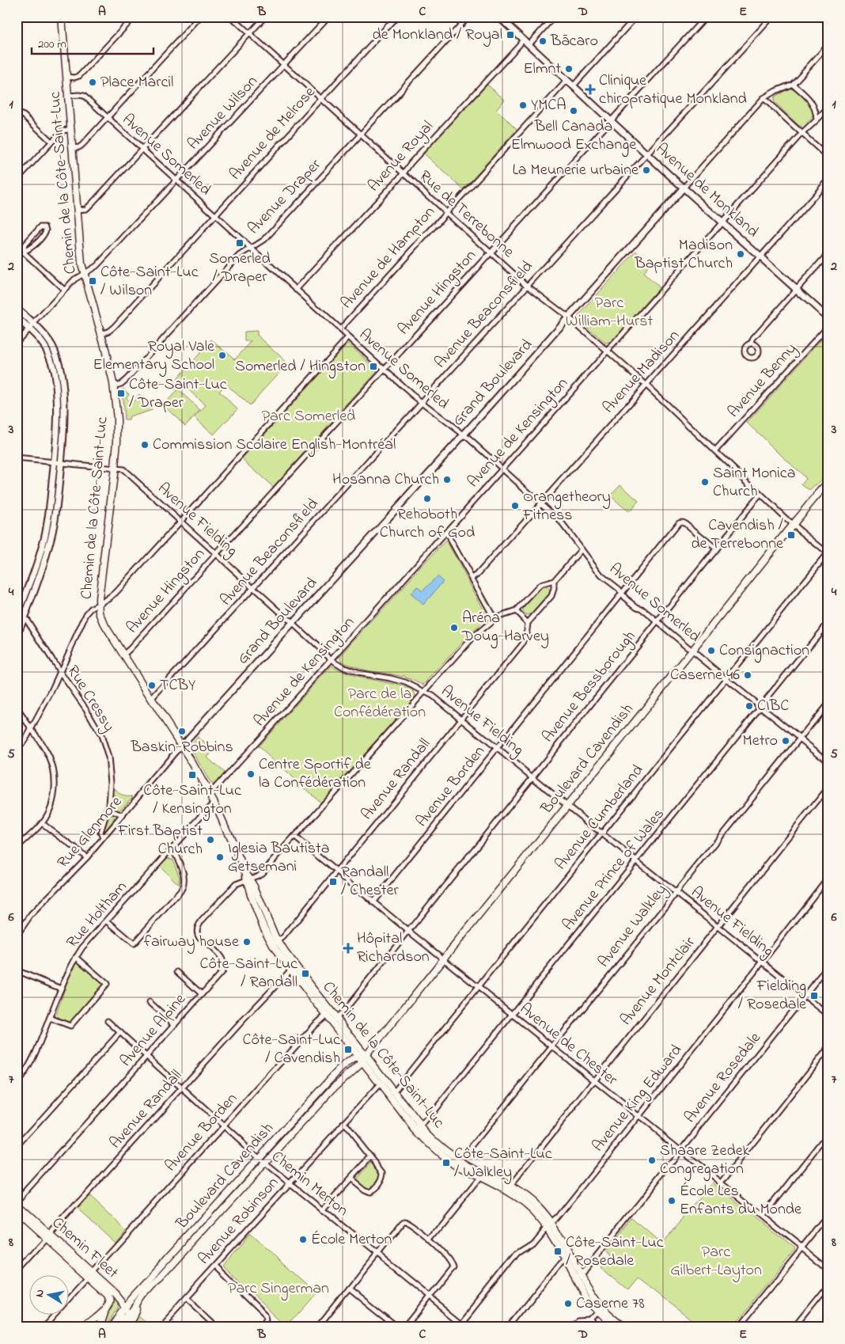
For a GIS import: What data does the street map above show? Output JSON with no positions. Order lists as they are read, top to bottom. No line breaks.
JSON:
{"streets":{"main road":["Chemin de la Côte-Saint-Luc","Boulevard Cavendish","Chemin Fleet"],"street":["Avenue Wilson","Avenue de Melrose","Avenue Somerled","Avenue Royal","Avenue de Monkland","Avenue Draper","Rue de Terrebonne","Avenue de Hampton","Avenue Hingston","Avenue Beaconsfield","Avenue Madison","Avenue Benny","Grand Boulevard","Avenue de Kensington","Avenue Fielding","Avenue Bessborough","Rue Cressy","Avenue Randall","Avenue Borden","Avenue Cumberland","Rue Glenmore","Avenue Prince of Wales","Rue Holtham","Avenue Walkley","Avenue Montclair","Avenue Alpine","Avenue de Chester","Avenue Rosedale","Avenue King Edward","Chemin Merton","Avenue Robinson"]},"crossings":[["Avenue Wilson","Avenue Somerled"],["Avenue Wilson","Chemin de la Côte-Saint-Luc"],["Avenue Wilson","Rue de Terrebonne"],["Avenue de Melrose","Avenue Somerled"],["Avenue de Melrose","Chemin de la Côte-Saint-Luc"],["Avenue de Melrose","Rue de Terrebonne"],["Avenue Somerled","Avenue Royal"],["Avenue Somerled","Chemin de la Côte-Saint-Luc"],["Avenue Somerled","Avenue Draper"],["Avenue Somerled","Avenue de Hampton"],["Avenue Somerled","Avenue Hingston"],["Avenue Somerled","Avenue Beaconsfield"],["Avenue Somerled","Avenue Madison"],["Avenue Somerled","Grand Boulevard"],["Avenue Somerled","Avenue de Kensington"],["Avenue Somerled","Avenue Bessborough"],["Avenue Somerled","Boulevard Cavendish"],["Avenue Somerled","Avenue Borden"],["Avenue Somerled","Avenue Cumberland"],["Avenue Somerled","Avenue Prince of Wales"],["Avenue Somerled","Avenue Walkley"],["Avenue Royal","Avenue de Monkland"],["Avenue Royal","Rue de Terrebonne"],["Chemin de la Côte-Saint-Luc","Avenue Draper"],["Chemin de la Côte-Saint-Luc","Avenue Hingston"],["Chemin de la Côte-Saint-Luc","Avenue Beaconsfield"],["Chemin de la Côte-Saint-Luc","Grand Boulevard"],["Chemin de la Côte-Saint-Luc","Avenue de Kensington"],["Chemin de la Côte-Saint-Luc","Avenue Fielding"],["Chemin de la Côte-Saint-Luc","Avenue Bessborough"],["Chemin de la Côte-Saint-Luc","Boulevard Cavendish"],["Chemin de la Côte-Saint-Luc","Avenue Randall"],["Chemin de la Côte-Saint-Luc","Avenue Borden"],["Chemin de la Côte-Saint-Luc","Avenue Cumberland"],["Chemin de la Côte-Saint-Luc","Rue Glenmore"],["Chemin de la Côte-Saint-Luc","Avenue Prince of Wales"],["Chemin de la Côte-Saint-Luc","Rue Holtham"],["Chemin de la Côte-Saint-Luc","Avenue Walkley"],["Chemin de la Côte-Saint-Luc","Avenue Montclair"],["Chemin de la Côte-Saint-Luc","Avenue Alpine"],["Chemin de la Côte-Saint-Luc","Avenue Rosedale"],["Chemin de la Côte-Saint-Luc","Avenue King Edward"],["Chemin de la Côte-Saint-Luc","Avenue Robinson"],["Avenue de Monkland","Avenue de Hampton"],["Avenue de Monkland","Avenue Hingston"],["Avenue de Monkland","Avenue Beaconsfield"],["Avenue de Monkland","Avenue Madison"],["Avenue de Monkland","Grand Boulevard"],["Avenue de Monkland","Avenue de Kensington"],["Avenue Draper","Rue de Terrebonne"],["Rue de Terrebonne","Avenue de Hampton"],["Rue de Terrebonne","Avenue Hingston"],["Rue de Terrebonne","Avenue Beaconsfield"],["Rue de Terrebonne","Avenue Madison"],["Rue de Terrebonne","Avenue Benny"],["Rue de Terrebonne","Grand Boulevard"],["Rue de Terrebonne","Avenue de Kensington"],["Rue de Terrebonne","Avenue Bessborough"],["Rue de Terrebonne","Boulevard Cavendish"],["Rue de Terrebonne","Avenue Cumberland"],["Avenue Hingston","Avenue Fielding"],["Avenue Beaconsfield","Avenue Fielding"],["Grand Boulevard","Avenue Fielding"],["Grand Boulevard","Rue Glenmore"],["Avenue de Kensington","Avenue Fielding"],["Avenue Fielding","Avenue Bessborough"],["Avenue Fielding","Boulevard Cavendish"],["Avenue Fielding","Avenue Randall"],["Avenue Fielding","Avenue Borden"],["Avenue Fielding","Avenue Cumberland"],["Avenue Fielding","Avenue Prince of Wales"],["Avenue Fielding","Avenue Walkley"],["Avenue Fielding","Avenue Montclair"],["Avenue Fielding","Avenue Rosedale"],["Avenue Fielding","Avenue King Edward"],["Avenue Bessborough","Avenue Borden"],["Avenue Bessborough","Avenue de Chester"],["Rue Cressy","Rue Glenmore"],["Boulevard Cavendish","Avenue de Chester"],["Boulevard Cavendish","Chemin Merton"],["Boulevard Cavendish","Chemin Fleet"],["Avenue Randall","Avenue de Chester"],["Avenue Randall","Chemin Merton"],["Avenue Randall","Chemin Fleet"],["Avenue Borden","Avenue de Chester"],["Avenue Borden","Chemin Merton"],["Avenue Borden","Chemin Fleet"],["Avenue Cumberland","Avenue de Chester"],["Avenue Prince of Wales","Avenue de Chester"],["Avenue Walkley","Avenue de Chester"],["Avenue Montclair","Avenue de Chester"],["Avenue Alpine","Chemin Merton"],["Avenue Alpine","Chemin Fleet"],["Avenue de Chester","Avenue Rosedale"],["Avenue de Chester","Avenue King Edward"],["Avenue King Edward","Chemin Merton"],["Chemin Merton","Avenue Robinson"]],"parks":["Parc William-Hurst","Parc Somerled","Parc de la Confédération","Parc Gilbert-Layton","Parc Singerman"],"places":{"transit":["de Monkland / Royal","Somerled / Draper","Côte-Saint-Luc / Wilson","Somerled / Hingston","Côte-Saint-Luc / Draper","Cavendish / de Terrebonne","Côte-Saint-Luc / Kensington","Randall / Chester","Côte-Saint-Luc / Randall","Fielding / Rosedale","Côte-Saint-Luc / Cavendish","Côte-Saint-Luc / Walkley","Côte-Saint-Luc / Rosedale"],"other":["Bācaro","Elmnt","Place Marcil","YMCA","Bell Canada Elmwood Exchange","La Meunerie urbaine","Madison Baptist Church","Royal Vale Elementary School","Commission Scolaire English-Montréal","Hosanna Church","Saint Monica Church","Rehoboth Church of God","Orangetheory Fitness","Aréna Doug-Harvey","Consignaction","Caserne 46","TCBY","CIBC","Baskin-Robbins","Metro","Centre Sportif de la Confédération","First Baptist Church","Iglesia Bautista Getsemani","fairway house","Shaare Zedek Congregation","École Les Enfants du Monde","École Merton","Caserne 78"],"health":["Clinique chiropratique Monkland","Hôpital Richardson"]},"scale_bar":"200 m","north":"left","grid":{"columns":["A","B","C","D","E"],"rows":["1","2","3","4","5","6","7","8"]}}
